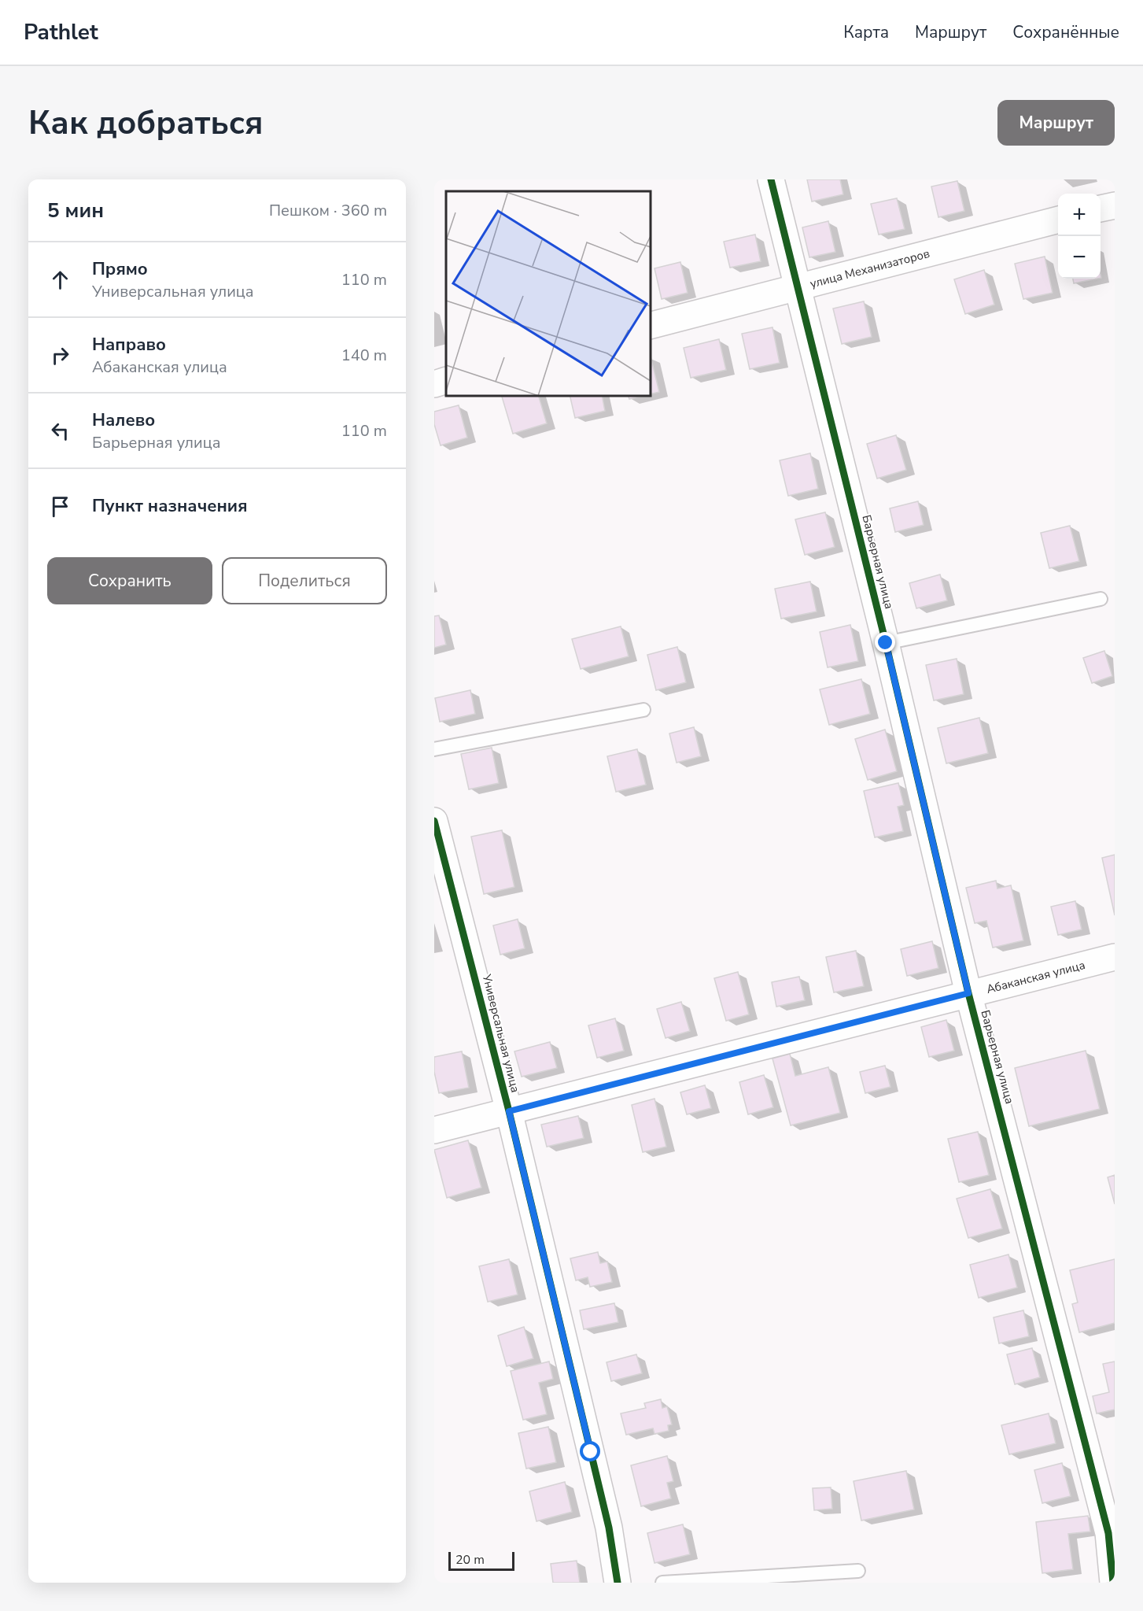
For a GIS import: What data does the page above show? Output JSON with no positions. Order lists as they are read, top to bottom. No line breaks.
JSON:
{"streets":{"street":["улица Механизаторов","Барьерная улица","Абаканская улица","Универсальная улица"]},"crossings":[["улица Механизаторов","Барьерная улица"],["Барьерная улица","Абаканская улица"],["Абаканская улица","Универсальная улица"]],"scale_bar":"20 m","page":{"header":"Pathlet","nav":["Карта","Маршрут","Сохранённые"],"buttons":["Маршрут",["Сохранить","Поделиться"]],"title":"Как добраться","heading":["5 мин","Пешком · 360 m"],"map_buttons":["+","−"],"list":[["Прямо","Универсальная улица","110 m"],["Направо","Абаканская улица","140 m"],["Налево","Барьерная улица","110 m"],"Пункт назначения"],"scale":"20 m"}}
